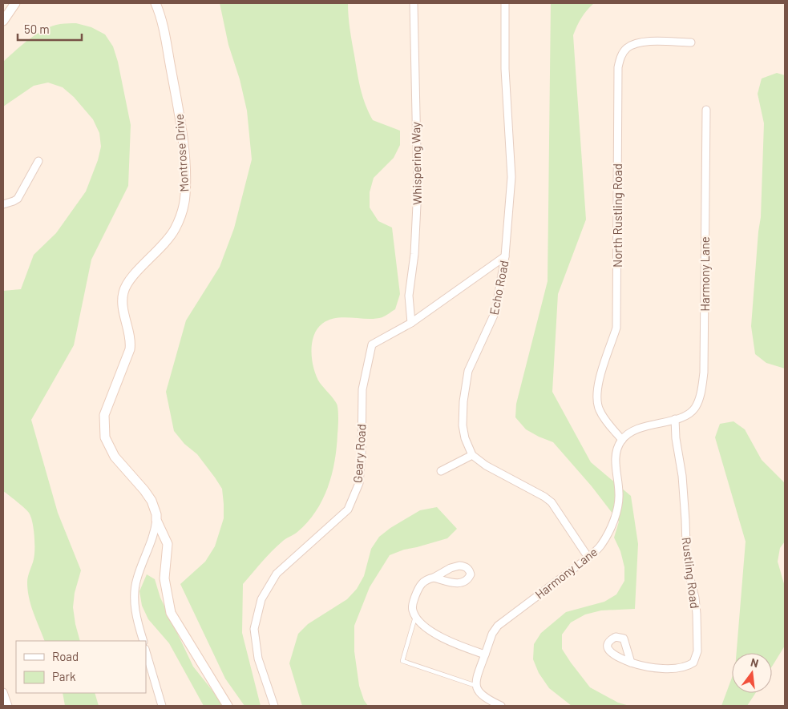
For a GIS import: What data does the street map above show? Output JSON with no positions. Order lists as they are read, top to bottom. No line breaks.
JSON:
{"streets":{"street":["Montrose Drive","Whispering Way","North Rustling Road","Harmony Lane","Echo Road","Geary Road","Rustling Road"]},"crossings":[["Whispering Way","Geary Road"],["North Rustling Road","Harmony Lane"],["Harmony Lane","Rustling Road"],["Echo Road","Geary Road"]],"legend":["Road","Park"],"scale_bar":"50 m","north":"top"}
